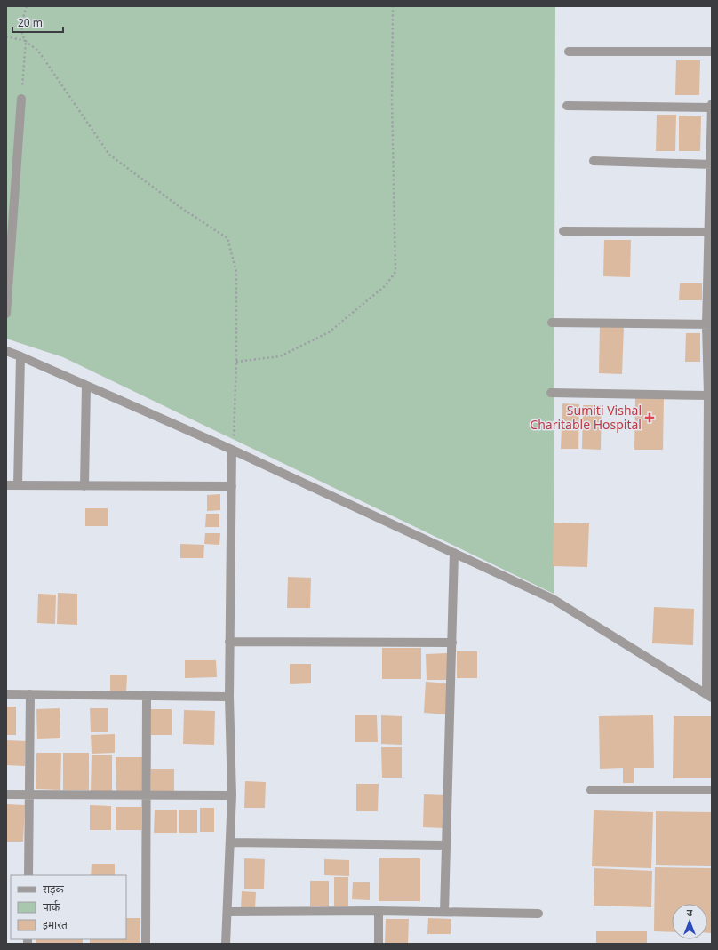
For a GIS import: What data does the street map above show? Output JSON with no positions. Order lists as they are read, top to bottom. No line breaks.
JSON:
{"places":{"health":["Sumiti Vishal Charitable Hospital"]},"legend":["सड़क","पार्क","इमारत"],"scale_bar":"20 m","north":"top"}
